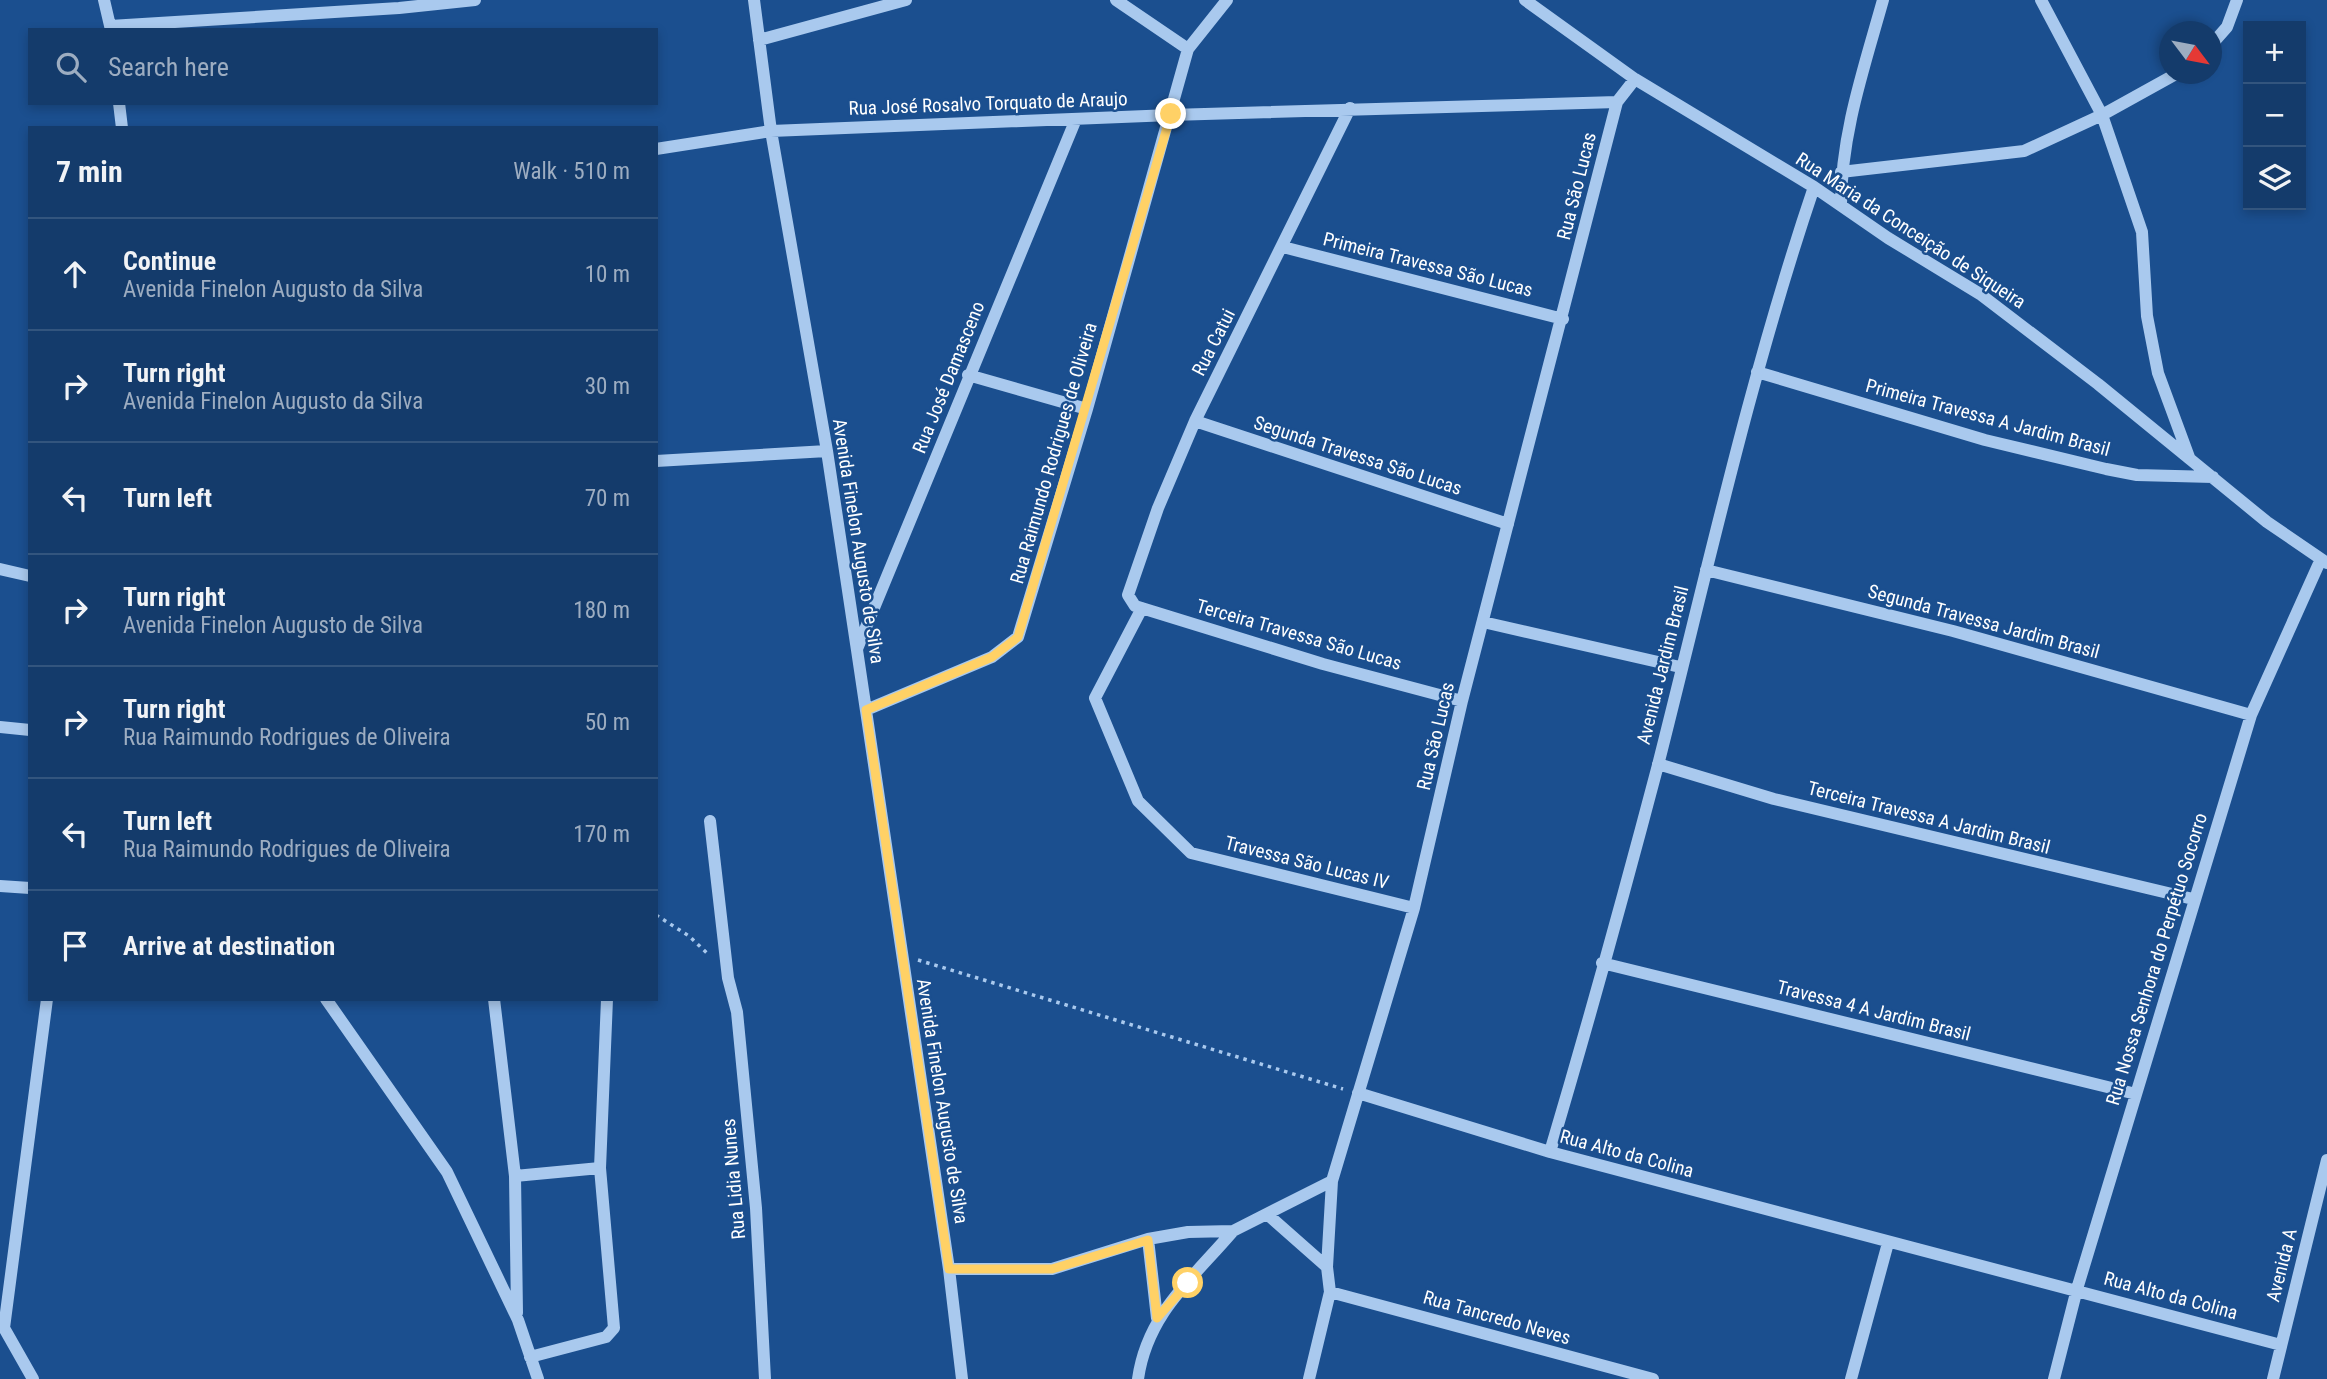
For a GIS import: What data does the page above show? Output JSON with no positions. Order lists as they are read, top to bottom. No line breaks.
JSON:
{"streets":{"street":["Rua José Rosalvo Torquato de Araujo","Rua São Lucas","Rua Maria da Conceição de Siqueira","Primeira Travessa São Lucas","Rua Catui","Rua José Damasceno","Primeira Travessa A Jardim Brasil","Rua Raimundo Rodrigues de Oliveira","Segunda Travessa São Lucas","Avenida Finelon Augusto de Silva","Segunda Travessa Jardim Brasil","Terceira Travessa São Lucas","Avenida Jardim Brasil","Terceira Travessa A Jardim Brasil","Travessa São Lucas IV","Rua Nossa Senhora do Perpétuo Socorro","Travessa 4 A Jardim Brasil","Rua Alto da Colina","Rua Lidia Nunes","Avenida A","Rua Tancredo Neves"]},"crossings":[["Rua José Rosalvo Torquato de Araujo","Rua São Lucas"],["Rua José Rosalvo Torquato de Araujo","Rua Catui"],["Rua José Rosalvo Torquato de Araujo","Rua José Damasceno"],["Rua José Rosalvo Torquato de Araujo","Rua Raimundo Rodrigues de Oliveira"],["Rua José Rosalvo Torquato de Araujo","Avenida Finelon Augusto de Silva"],["Rua São Lucas","Primeira Travessa São Lucas"],["Rua São Lucas","Segunda Travessa São Lucas"],["Rua São Lucas","Terceira Travessa São Lucas"],["Rua São Lucas","Travessa São Lucas IV"],["Rua São Lucas","Rua Alto da Colina"],["Rua São Lucas","Rua Tancredo Neves"],["Rua Maria da Conceição de Siqueira","Primeira Travessa A Jardim Brasil"],["Rua Maria da Conceição de Siqueira","Avenida Jardim Brasil"],["Rua Maria da Conceição de Siqueira","Rua Nossa Senhora do Perpétuo Socorro"],["Primeira Travessa São Lucas","Rua Catui"],["Rua Catui","Segunda Travessa São Lucas"],["Rua Catui","Terceira Travessa São Lucas"],["Rua José Damasceno","Avenida Finelon Augusto de Silva"],["Primeira Travessa A Jardim Brasil","Avenida Jardim Brasil"],["Rua Raimundo Rodrigues de Oliveira","Avenida Finelon Augusto de Silva"],["Segunda Travessa Jardim Brasil","Avenida Jardim Brasil"],["Segunda Travessa Jardim Brasil","Rua Nossa Senhora do Perpétuo Socorro"],["Terceira Travessa São Lucas","Travessa São Lucas IV"],["Avenida Jardim Brasil","Terceira Travessa A Jardim Brasil"],["Avenida Jardim Brasil","Travessa 4 A Jardim Brasil"],["Avenida Jardim Brasil","Rua Alto da Colina"],["Terceira Travessa A Jardim Brasil","Rua Nossa Senhora do Perpétuo Socorro"],["Rua Nossa Senhora do Perpétuo Socorro","Travessa 4 A Jardim Brasil"],["Rua Nossa Senhora do Perpétuo Socorro","Rua Alto da Colina"],["Rua Alto da Colina","Avenida A"]],"north":"bottom right","page":{"map_buttons":["+","−"],"search":"Search here","heading":["7 min","Walk · 510 m"],"list":[["Continue","Avenida Finelon Augusto da Silva","10 m"],["Turn right","Avenida Finelon Augusto da Silva","30 m"],["Turn left","70 m"],["Turn right","Avenida Finelon Augusto de Silva","180 m"],["Turn right","Rua Raimundo Rodrigues de Oliveira","50 m"],["Turn left","Rua Raimundo Rodrigues de Oliveira","170 m"],"Arrive at destination"]}}
